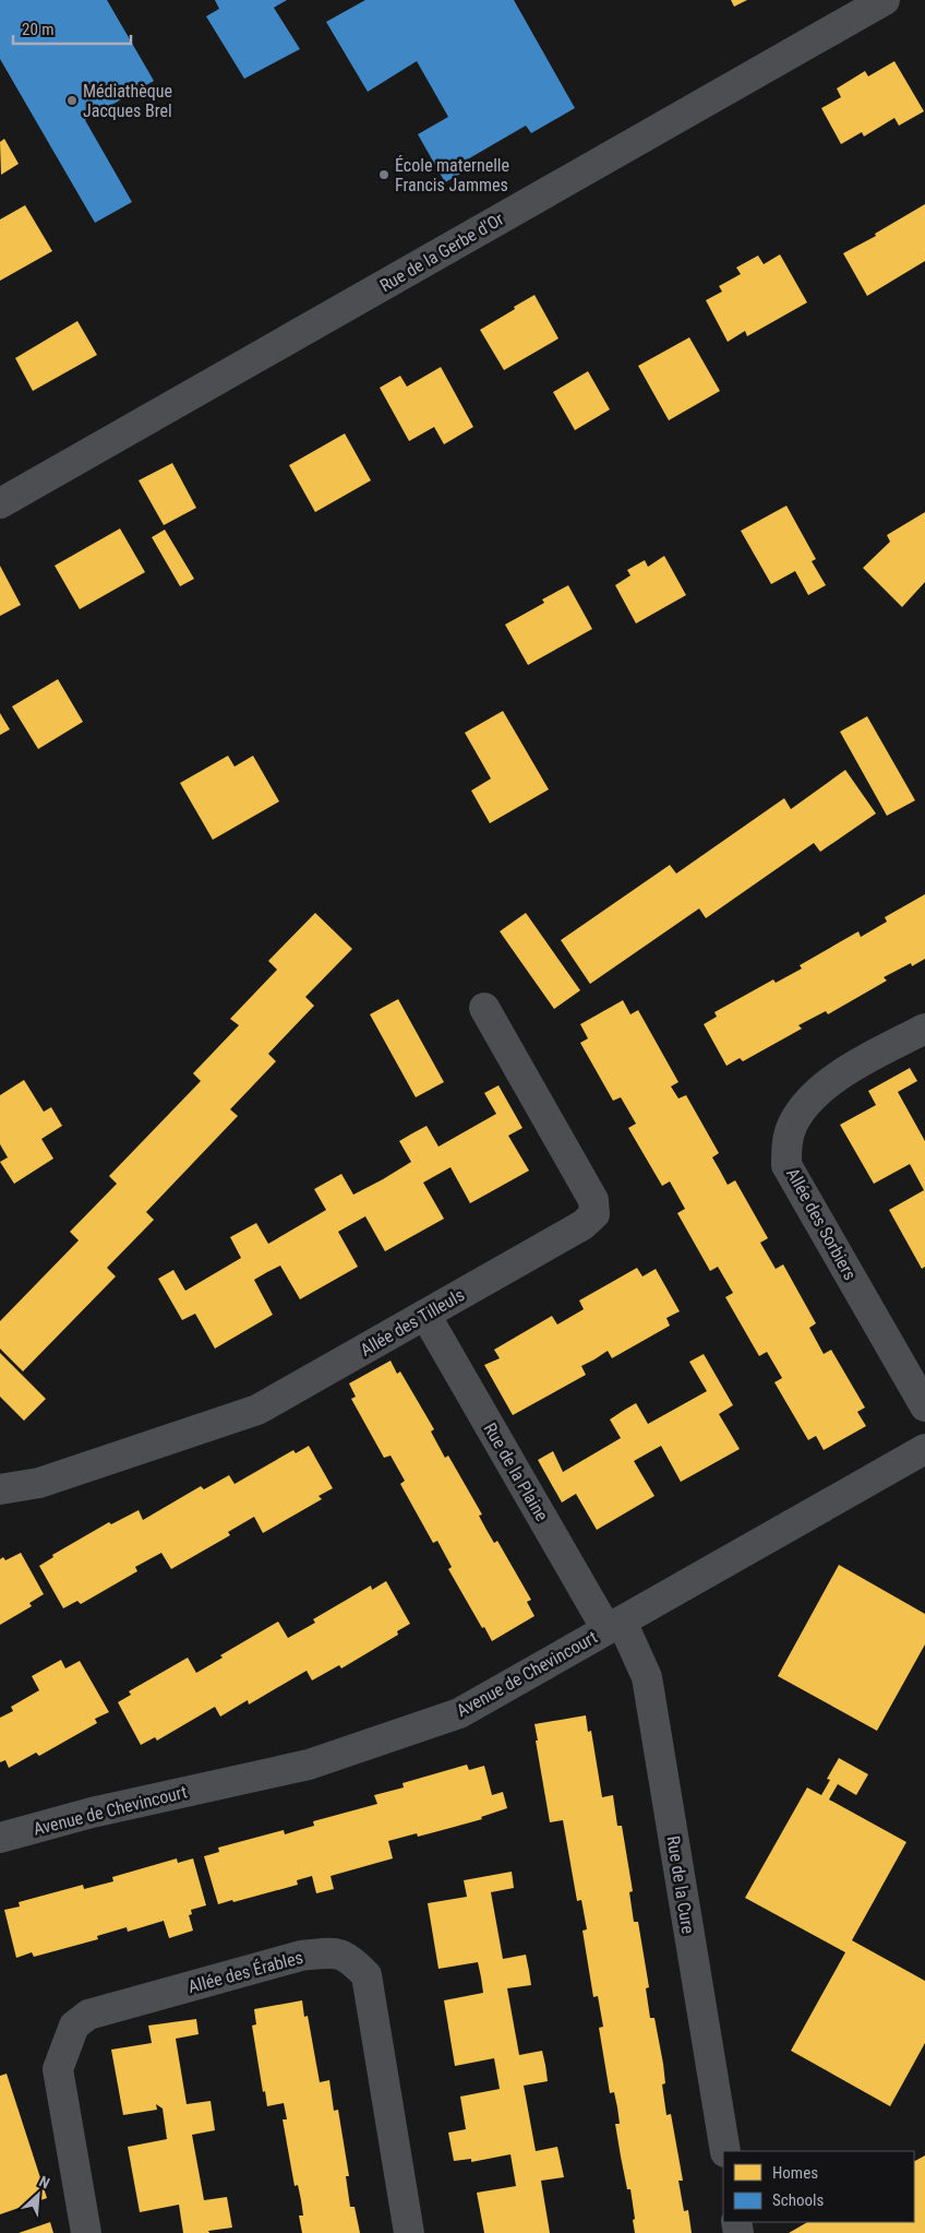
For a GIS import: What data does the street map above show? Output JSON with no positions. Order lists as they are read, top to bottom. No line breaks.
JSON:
{"streets":{"street":["Rue de la Gerbe d'Or","Allée des Sorbiers","Allée des Tilleuls","Rue de la Plaine","Avenue de Chevincourt","Rue de la Cure","Allée des Érables"]},"crossings":[["Allée des Tilleuls","Rue de la Plaine"],["Rue de la Plaine","Avenue de Chevincourt"],["Rue de la Plaine","Rue de la Cure"],["Avenue de Chevincourt","Rue de la Cure"]],"places":["Médiathèque Jacques Brel","École maternelle Francis Jammes"],"legend":["Homes","Schools"],"scale_bar":"20 m","north":"top right"}
